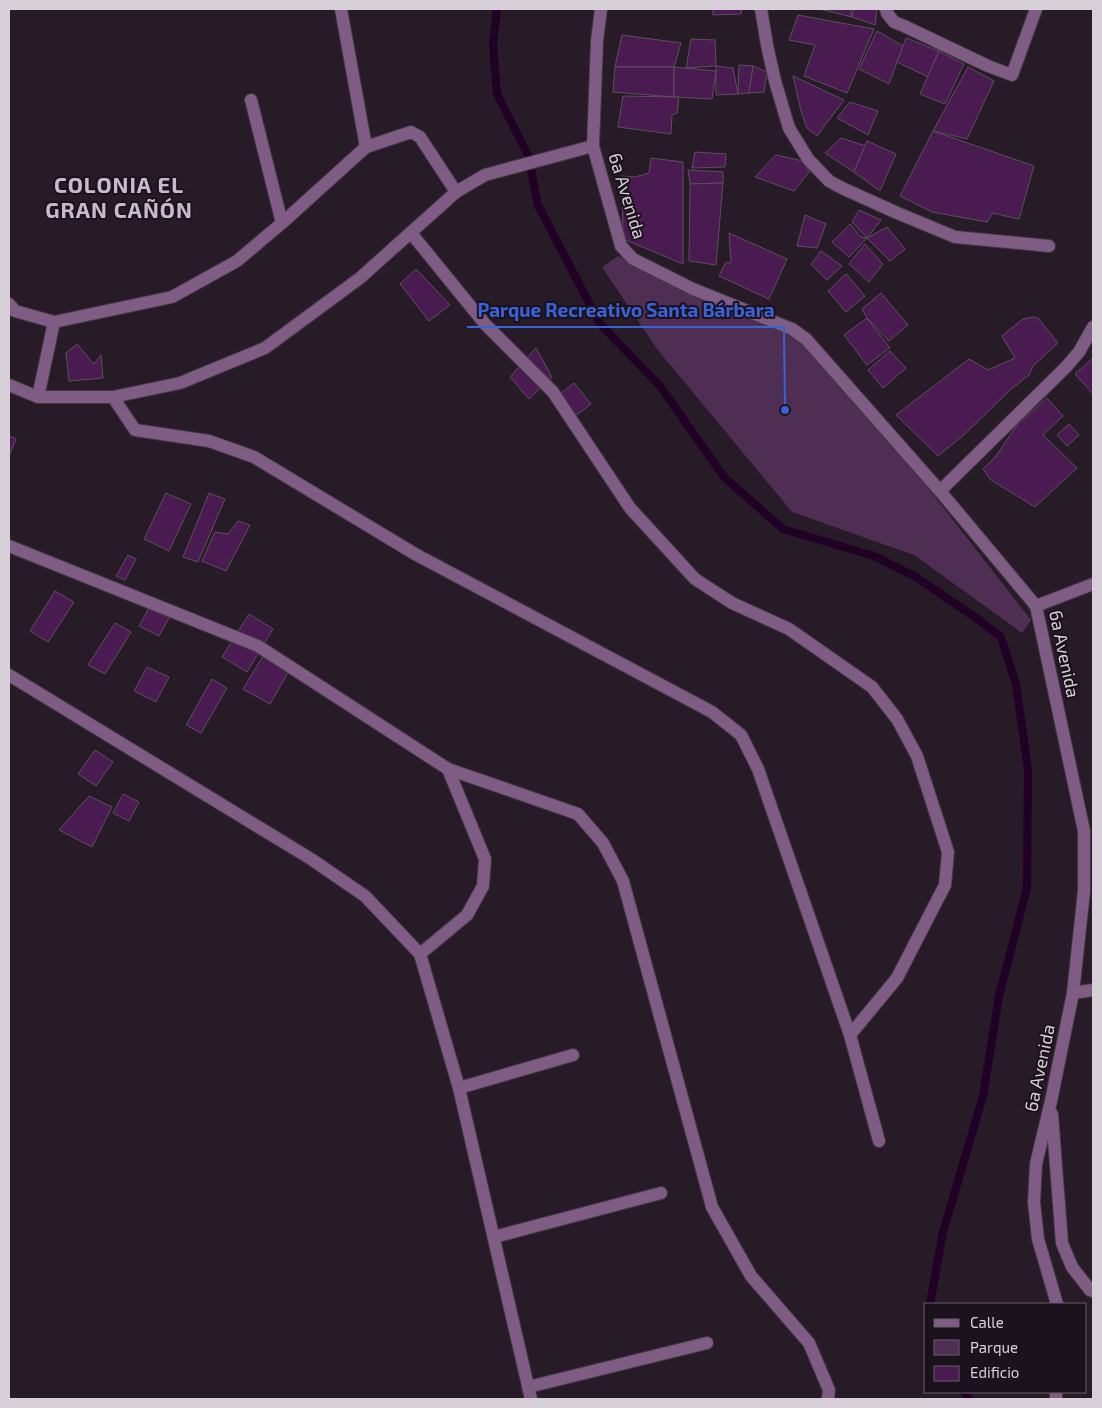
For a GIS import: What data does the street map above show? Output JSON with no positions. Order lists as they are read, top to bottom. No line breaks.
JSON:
{"streets":{"street":["6a Avenida"]},"districts":["COLONIA EL GRAN CAÑÓN"],"places":["Parque Recreativo Santa Bárbara"],"legend":["Calle","Parque","Edificio"]}
